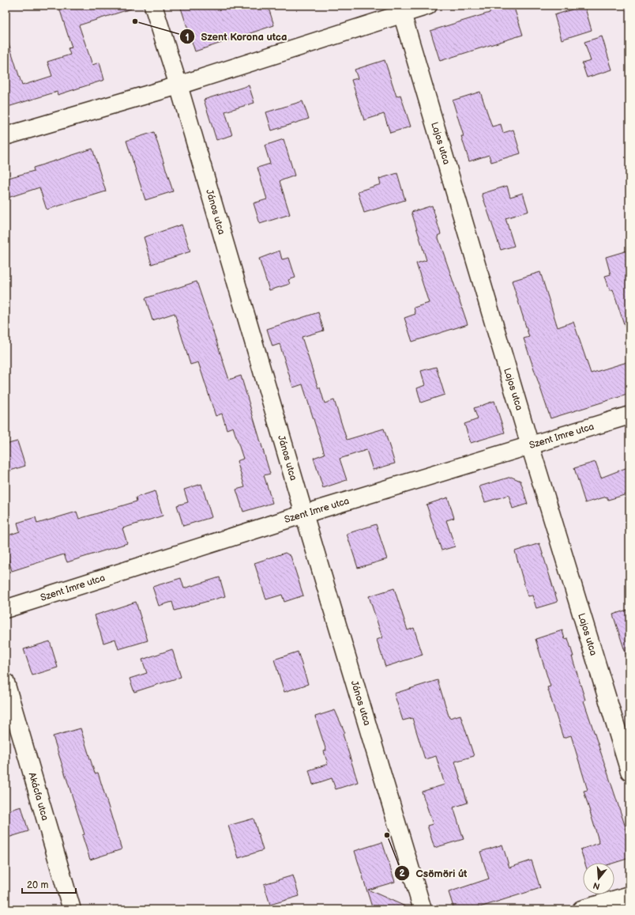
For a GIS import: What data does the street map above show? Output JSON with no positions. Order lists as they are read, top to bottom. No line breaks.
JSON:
{"streets":{"street":["Lajos utca","János utca","Szent Imre utca","Akácfa utca"]},"crossings":[["Lajos utca","Szent Imre utca"],["János utca","Szent Imre utca"]],"places":["Szent Korona utca","Csömöri út"],"scale_bar":"20 m","north":"bottom"}
